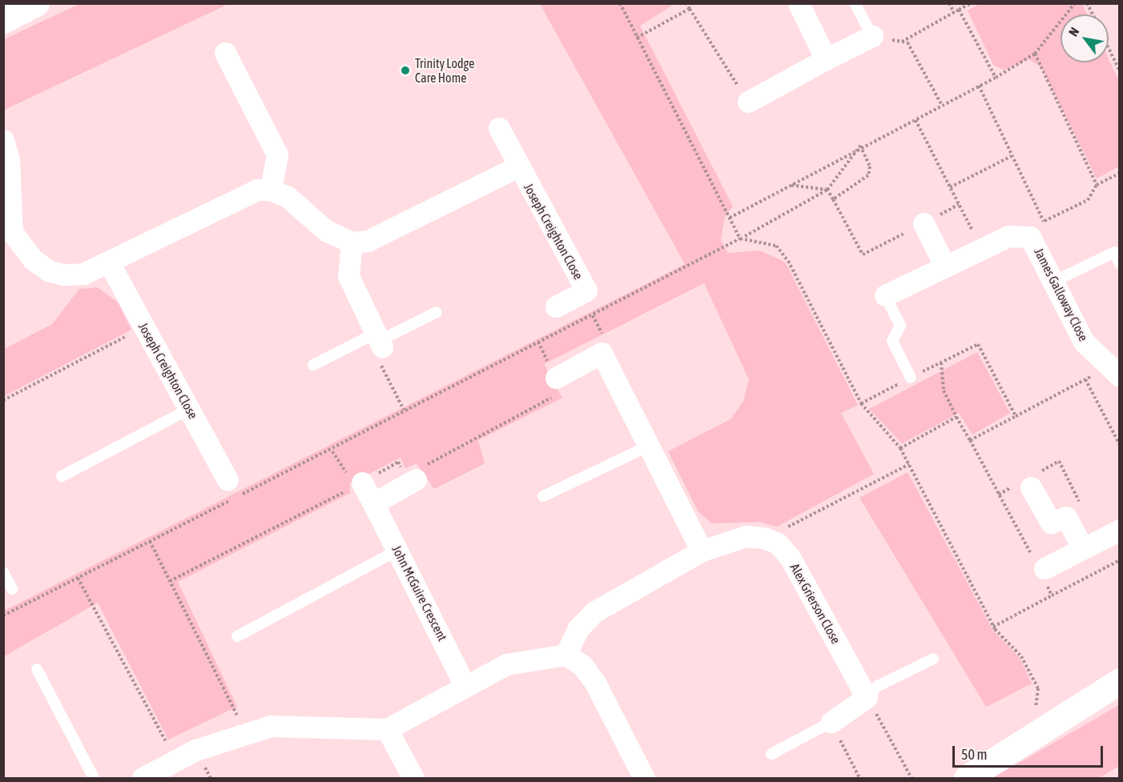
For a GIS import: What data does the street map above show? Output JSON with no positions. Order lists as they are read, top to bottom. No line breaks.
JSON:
{"streets":{"street":["Joseph Creighton Close","James Galloway Close","John McGuire Crescent","Alex Grierson Close"]},"places":["Trinity Lodge Care Home"],"scale_bar":"50 m","north":"top left"}
